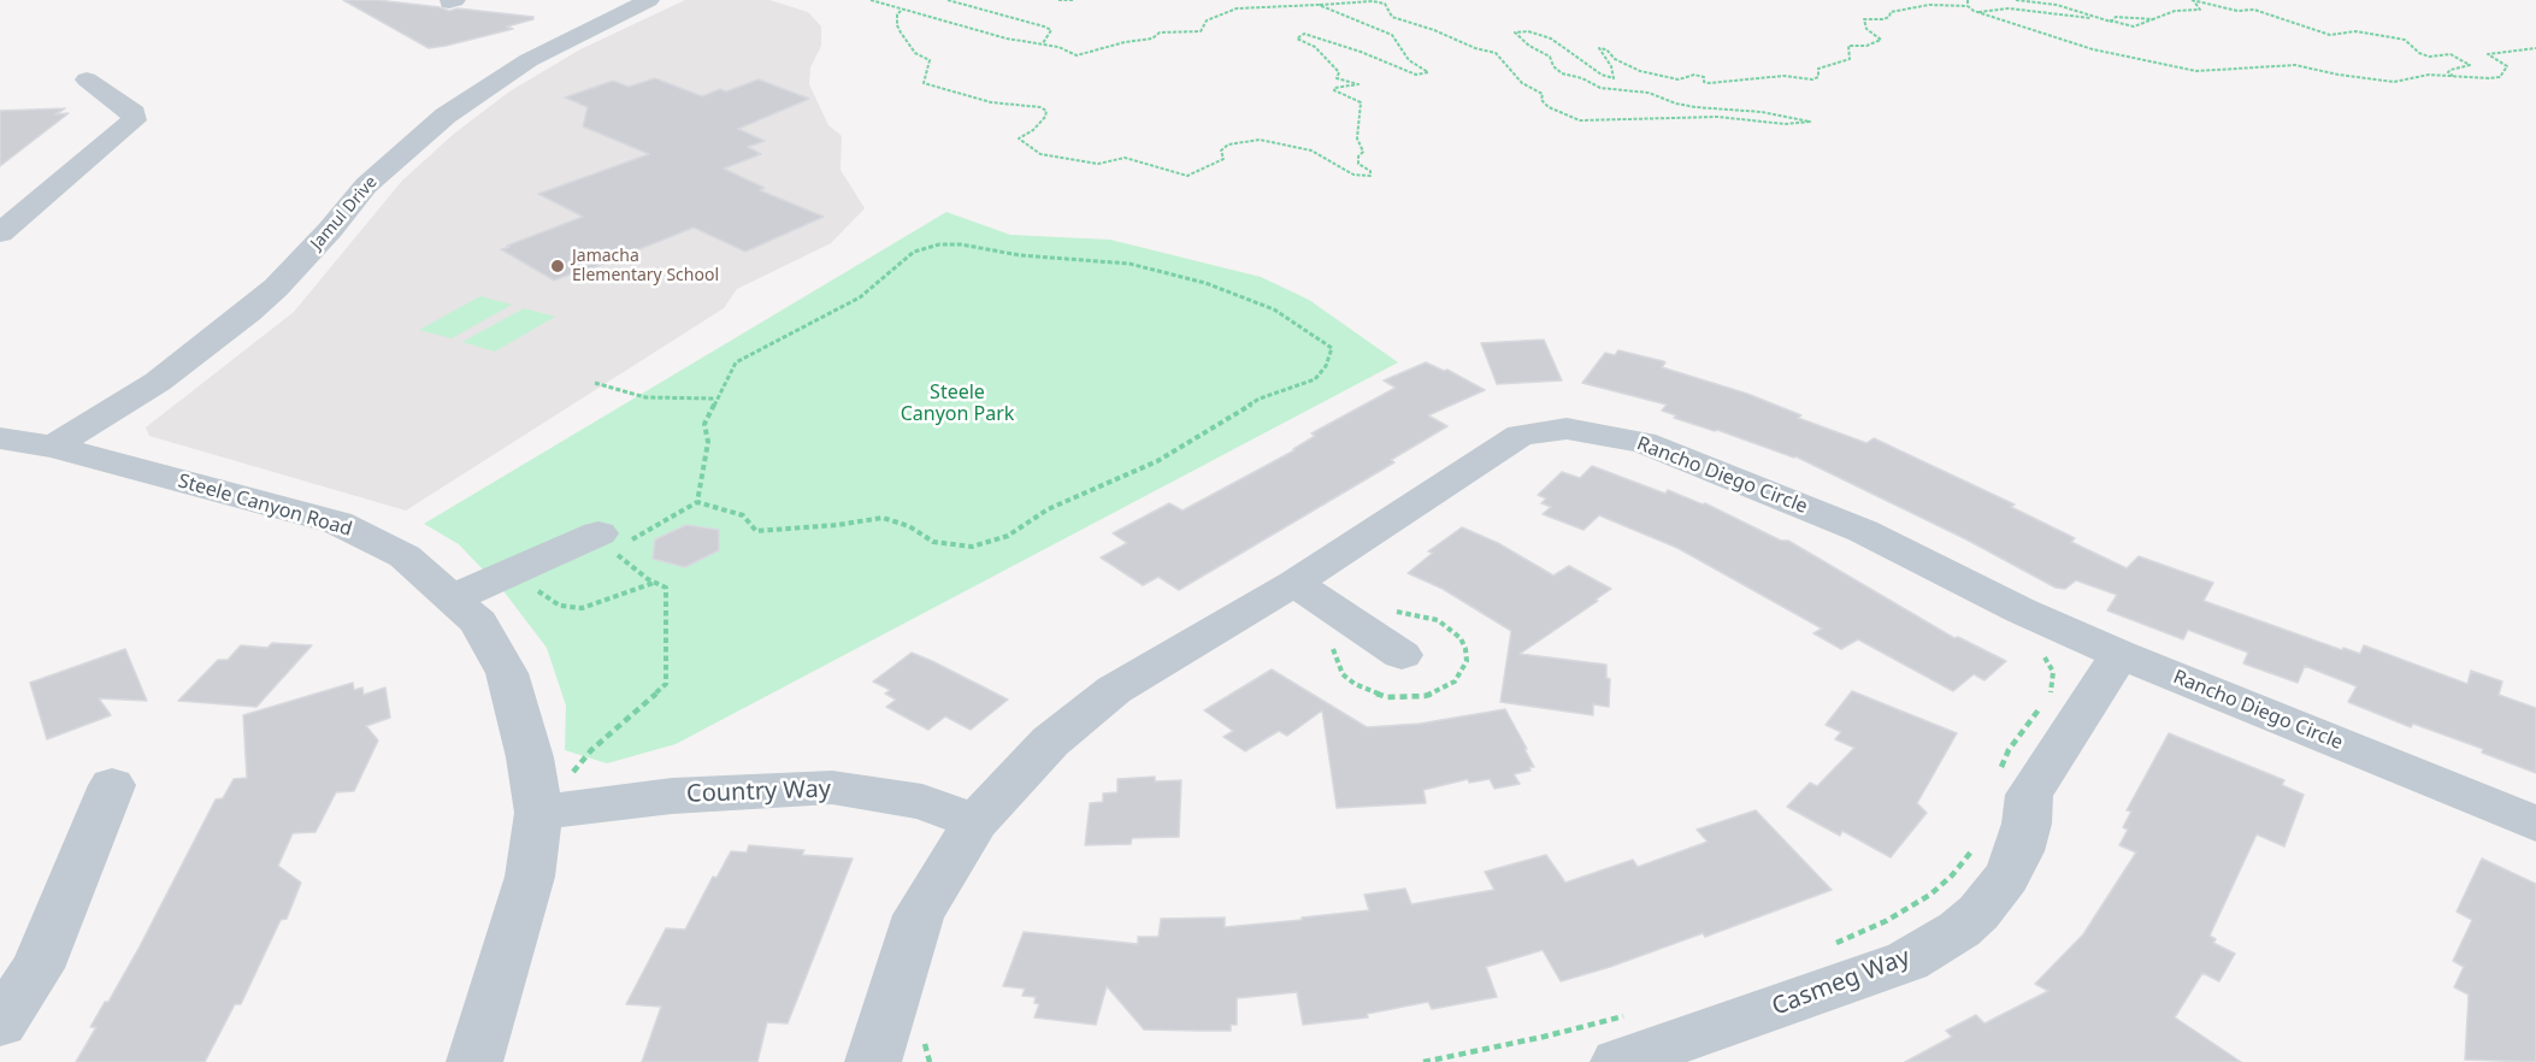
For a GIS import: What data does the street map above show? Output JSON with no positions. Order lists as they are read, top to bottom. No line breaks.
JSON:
{"streets":{"street":["Jamul Drive","Rancho Diego Circle","Steele Canyon Road","Country Way","Casmeg Way"]},"crossings":[["Jamul Drive","Steele Canyon Road"],["Rancho Diego Circle","Country Way"],["Rancho Diego Circle","Casmeg Way"],["Steele Canyon Road","Country Way"]],"parks":["Steele Canyon Park"],"places":["Jamacha Elementary School"]}
